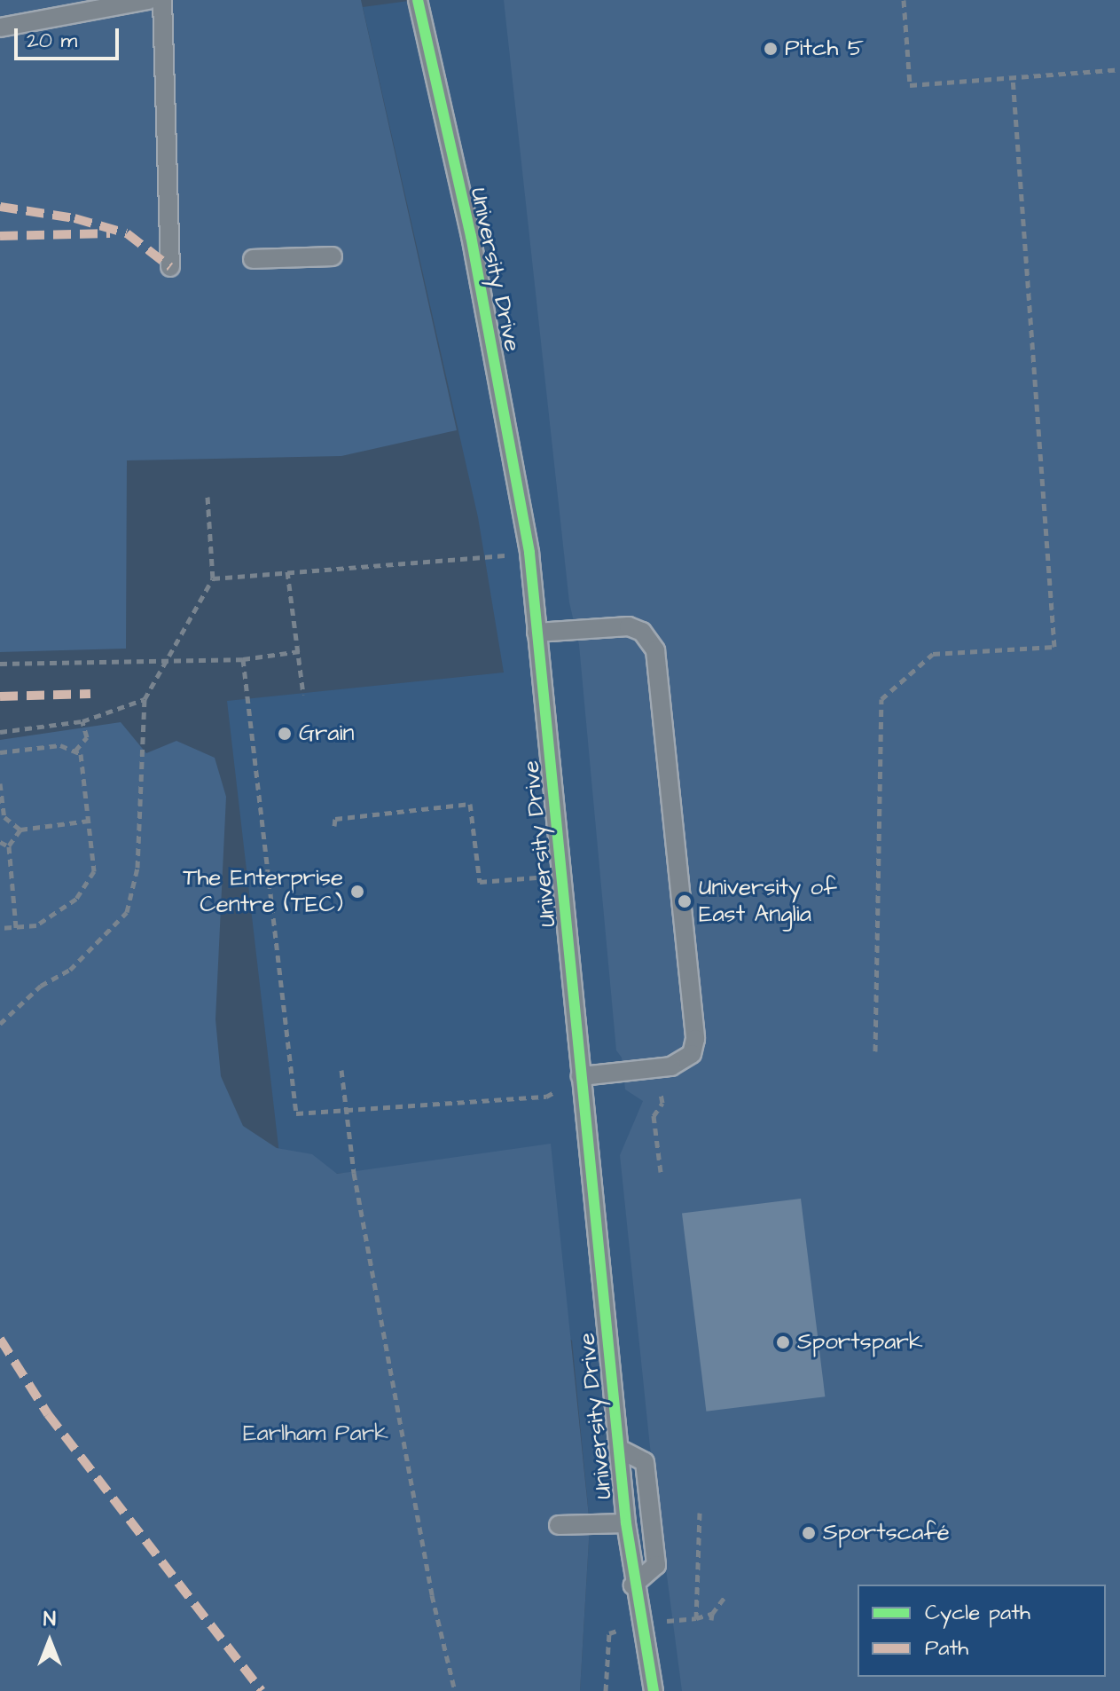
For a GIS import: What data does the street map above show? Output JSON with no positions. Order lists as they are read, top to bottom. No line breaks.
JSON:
{"streets":{"lane":["University Drive"]},"parks":["Earlham Park"],"places":["Pitch 5","Grain","The Enterprise Centre (TEC)","University of East Anglia","Sportspark","Sportscafé"],"legend":["Cycle path","Path"],"scale_bar":"20 m","north":"top"}
